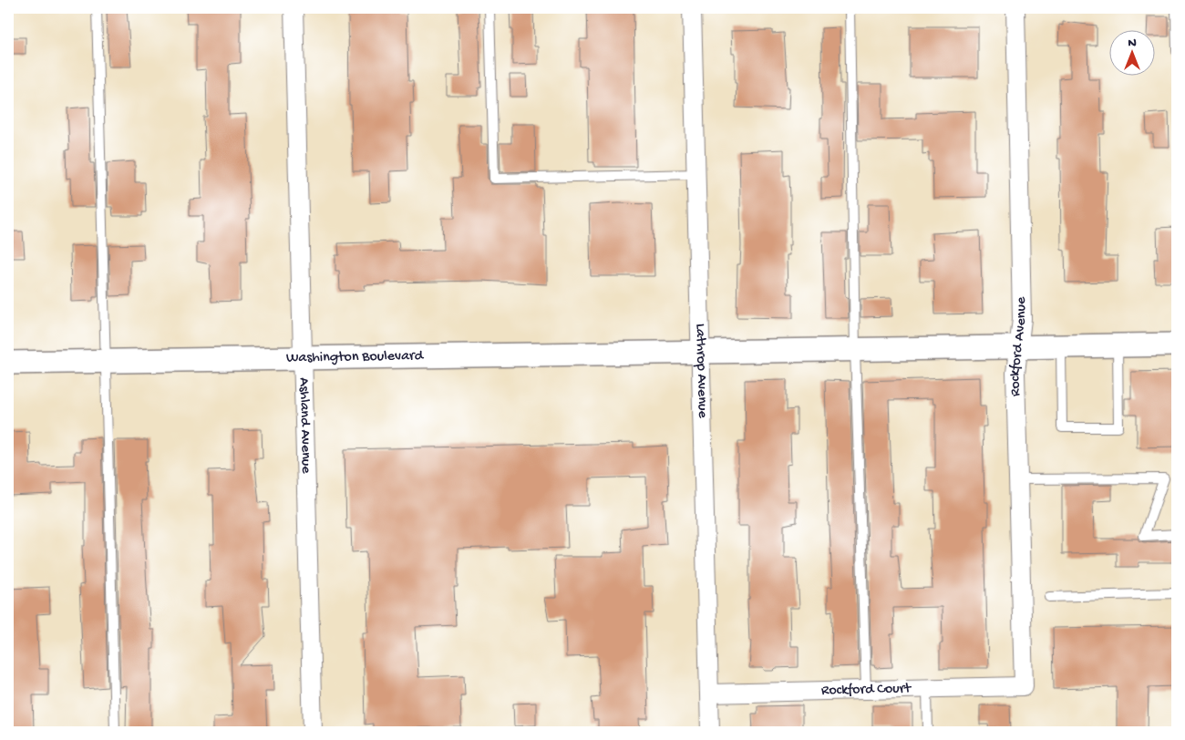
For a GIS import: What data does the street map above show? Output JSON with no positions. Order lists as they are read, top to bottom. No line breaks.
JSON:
{"streets":{"street":["Rockford Avenue","Washington Boulevard","Lathrop Avenue","Ashland Avenue","Rockford Court"]},"crossings":[["Rockford Avenue","Washington Boulevard"],["Rockford Avenue","Rockford Court"],["Washington Boulevard","Lathrop Avenue"],["Washington Boulevard","Ashland Avenue"],["Lathrop Avenue","Rockford Court"]],"north":"top"}
